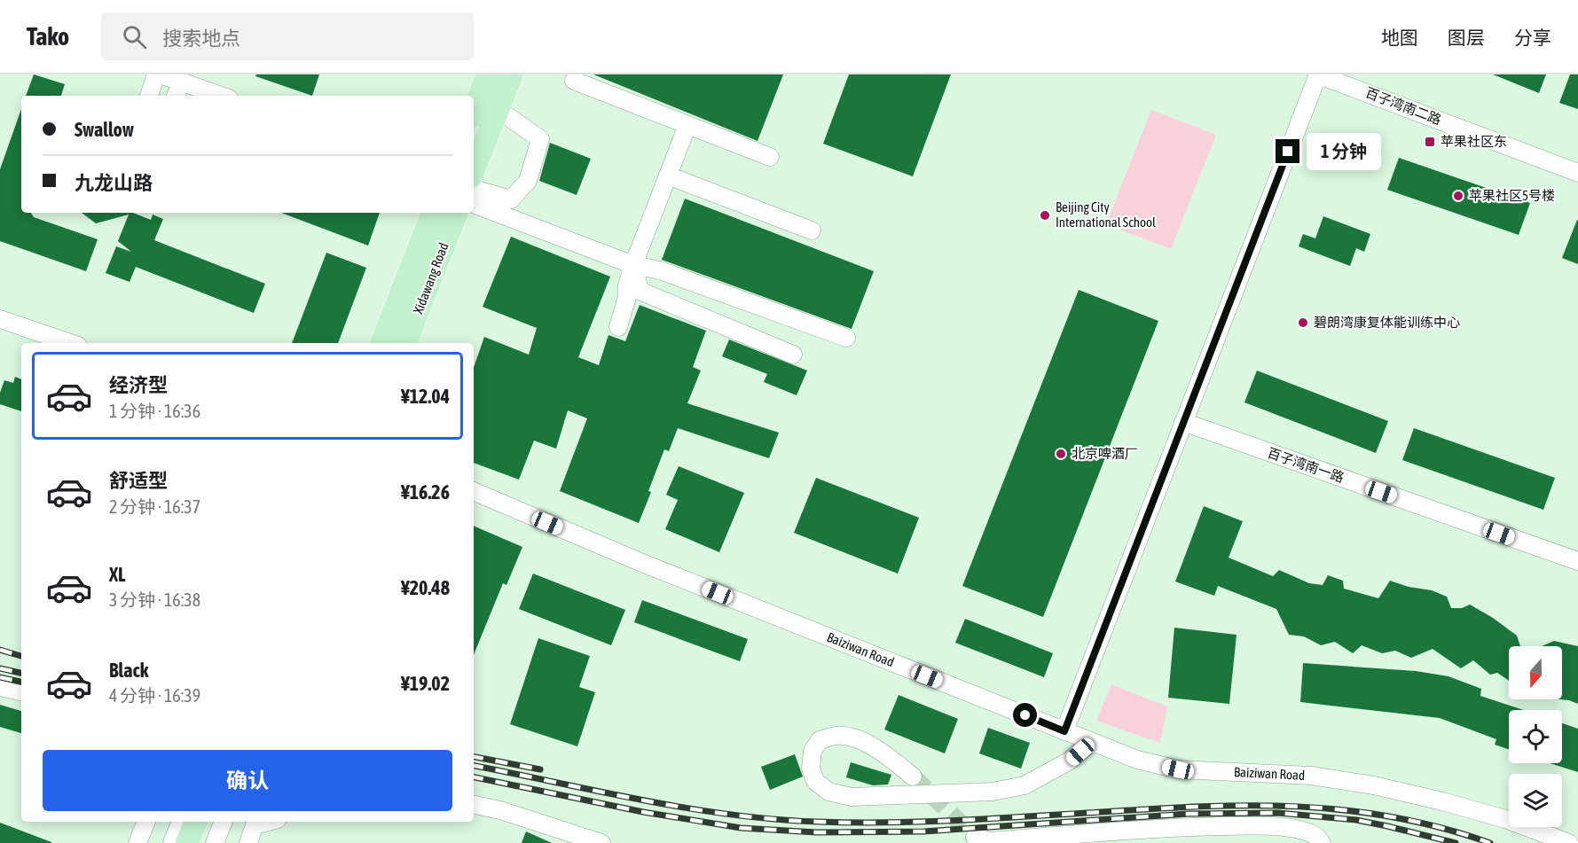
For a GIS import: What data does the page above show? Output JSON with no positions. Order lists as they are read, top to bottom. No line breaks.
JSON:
{"streets":{"main road":["Xidawang Road"],"street":["百子湾南二路","百子湾南一路","Baiziwan Road"]},"places":{"transit":["苹果社区东"],"other":["苹果社区5号楼","Beijing City International School","碧朗湾康复体能训练中心","北京啤酒厂"]},"north":"bottom","page":{"header":"Tako","search":"搜索地点","nav":["地图","图层","分享"],"banner":["Swallow","九龙山路"],"bubble":"1 分钟","list":[{"name":"经济型","note":"1 分钟 · 16:36","value":"¥12.04"},{"name":"舒适型","note":"2 分钟 · 16:37","value":"¥16.26"},{"name":"XL","note":"3 分钟 · 16:38","value":"¥20.48"},{"name":"Black","note":"4 分钟 · 16:39","value":"¥19.02"}],"buttons":"确认"}}
